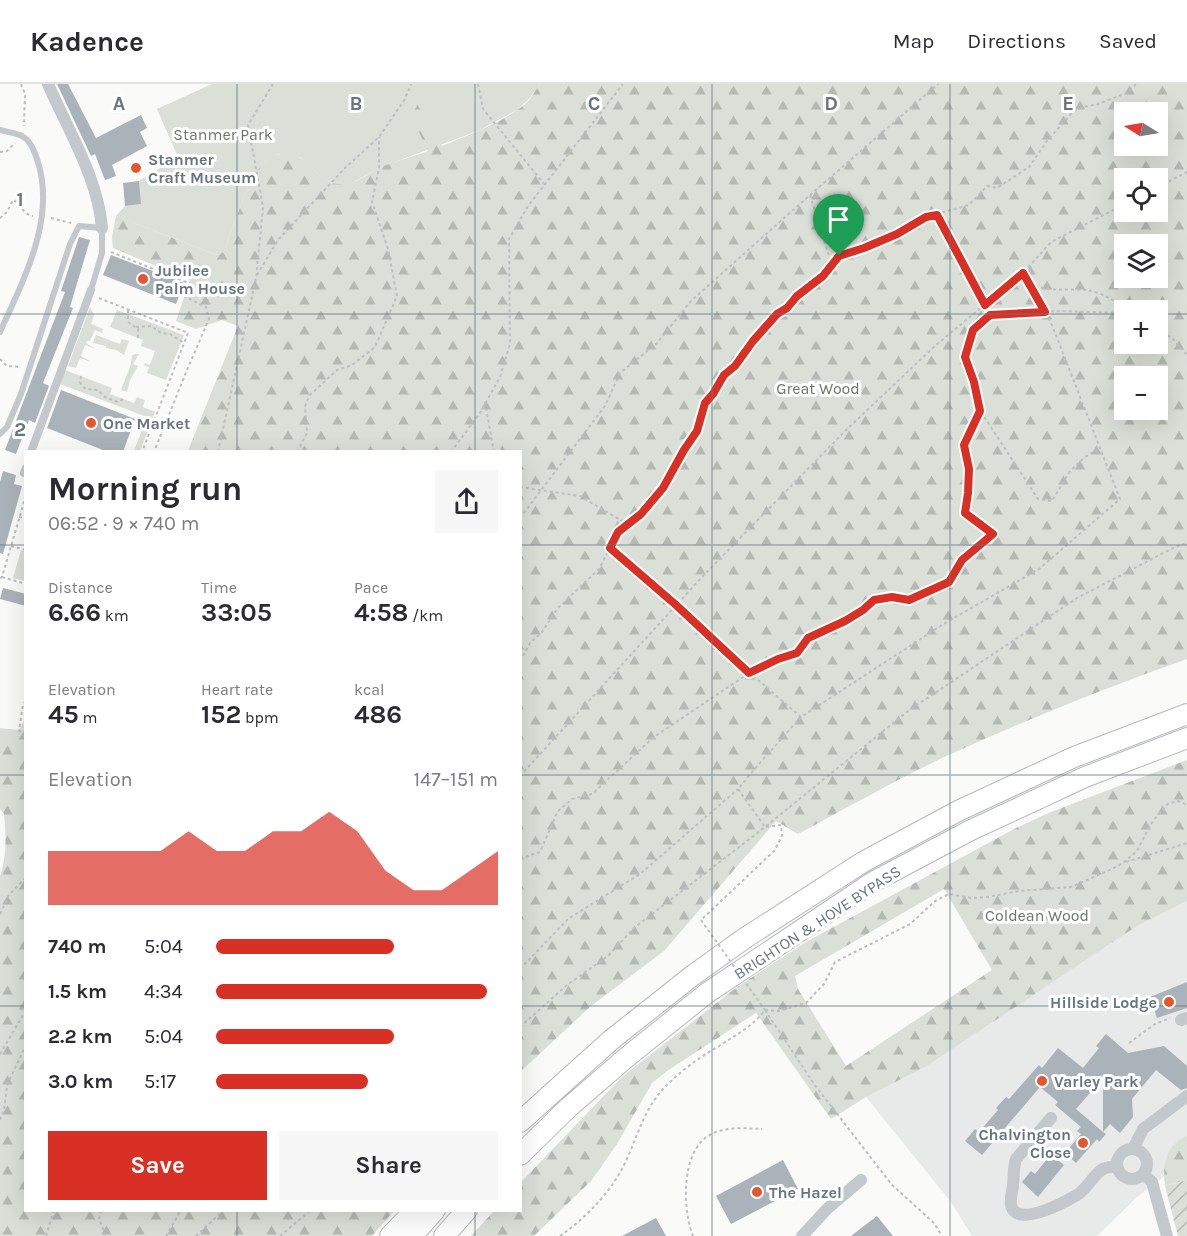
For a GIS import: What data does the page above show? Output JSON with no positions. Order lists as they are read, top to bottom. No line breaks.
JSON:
{"streets":{"highway":["BRIGHTON & HOVE BYPASS"]},"parks":["Stanmer Park","Great Wood","Coldean Wood"],"places":["Stanmer Craft Museum","Jubilee Palm House","One Market","Hillside Lodge","Varley Park","Chalvington Close","The Hazel"],"north":"left","page":{"header":"Kadence","nav":["Map","Directions","Saved"],"map_buttons":["+","−"],"heading":["Morning run","06:52 · 9 × 740 m"],"stats":[["Distance","6.66 km"],["Time","33:05"],["Pace","4:58 /km"],["Elevation","45 m"],["Heart rate","152 bpm"],["kcal","486"]],"chart":["Elevation","147–151 m"],"list":[{"name":"740 m","note":"5:04"},{"name":"1.5 km","note":"4:34"},{"name":"2.2 km","note":"5:04"},{"name":"3.0 km","note":"5:17"}],"buttons":["Save","Share"]},"grid":{"columns":["A","B","C","D","E"],"rows":["1","2"]}}
